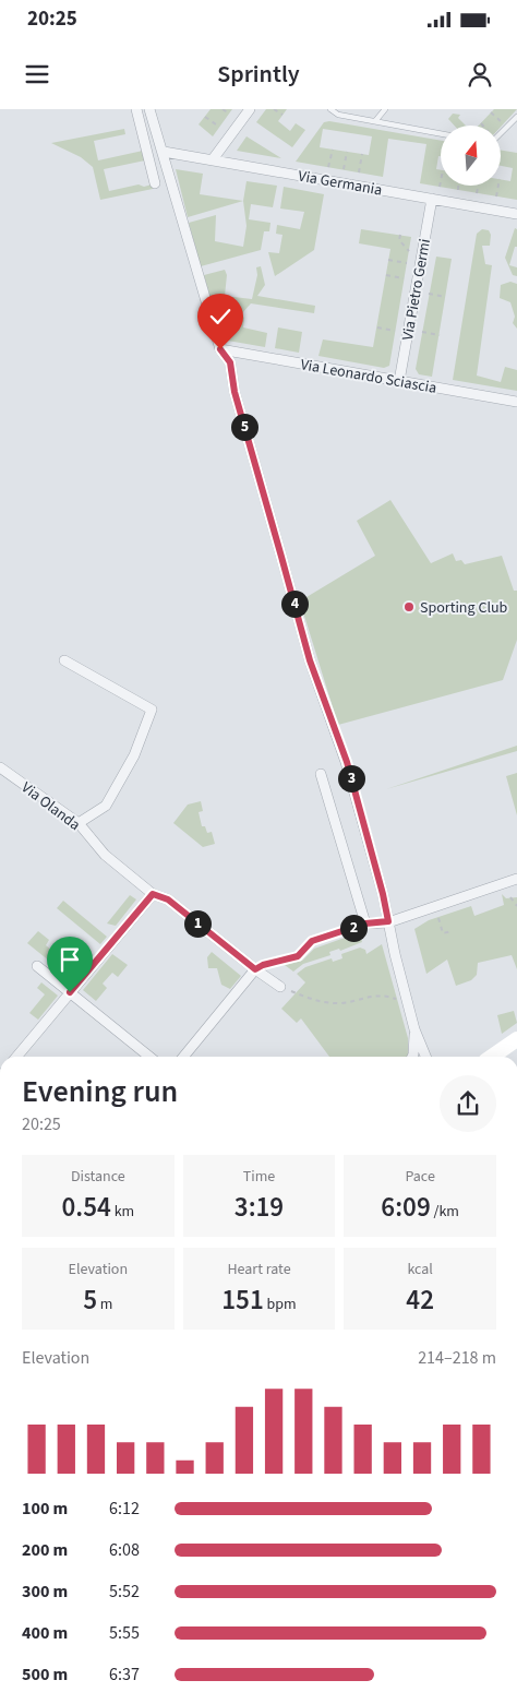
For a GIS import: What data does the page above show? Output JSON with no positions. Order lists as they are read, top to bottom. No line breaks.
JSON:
{"streets":{"street":["Via Germania","Via Pietro Germi","Via Leonardo Sciascia","Via Olanda"]},"crossings":[["Via Germania","Via Pietro Germi"],["Via Pietro Germi","Via Leonardo Sciascia"]],"places":["Sporting Club"],"north":"top","page":{"status":"20:25","header":"Sprintly","pins":["5","4","3","1","2"],"heading":["Evening run","20:25"],"stats":[["Distance","0.54 km"],["Time","3:19"],["Pace","6:09 /km"],["Elevation","5 m"],["Heart rate","151 bpm"],["kcal","42"]],"chart":["Elevation","214–218 m"],"list":[{"name":"100 m","note":"6:12"},{"name":"200 m","note":"6:08"},{"name":"300 m","note":"5:52"},{"name":"400 m","note":"5:55"},{"name":"500 m","note":"6:37"}]}}
